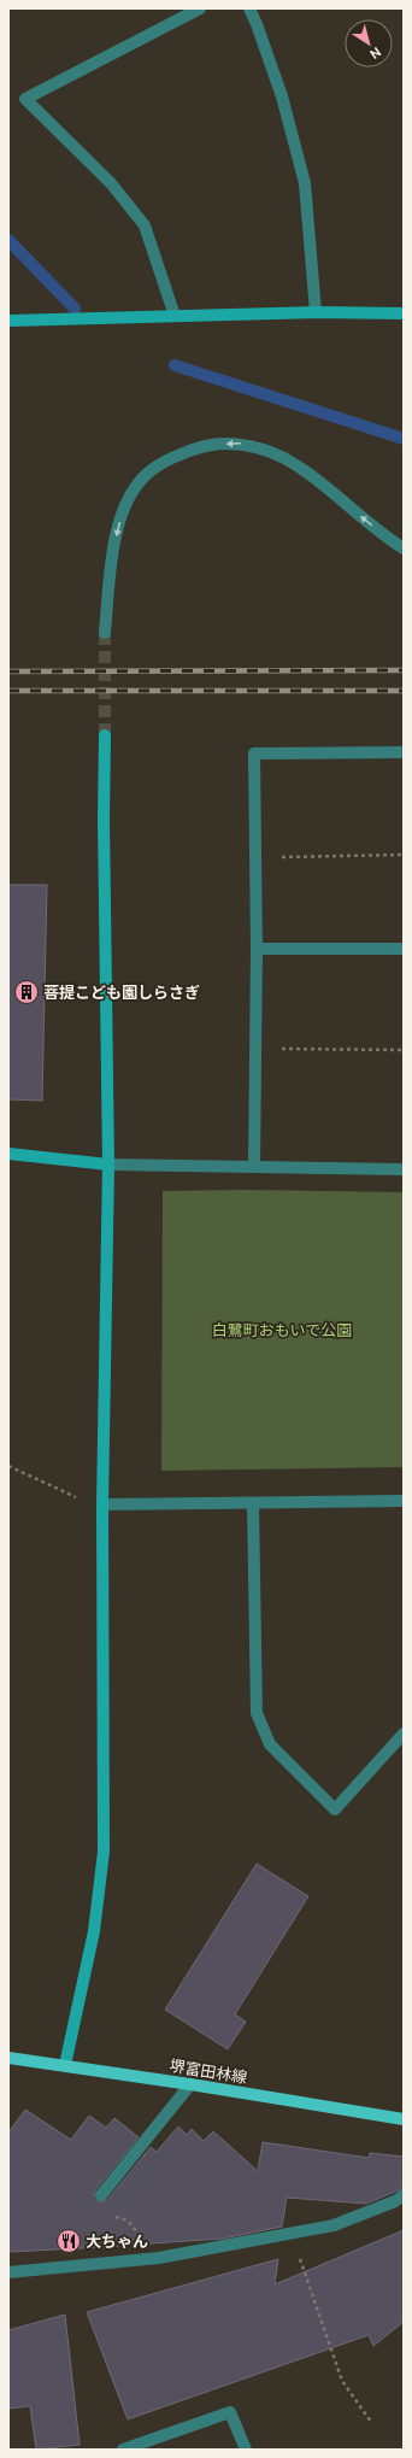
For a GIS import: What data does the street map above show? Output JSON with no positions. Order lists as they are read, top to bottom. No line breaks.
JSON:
{"streets":{"main road":["堺富田林線"]},"parks":["白鷺町おもいで公園"],"places":{"building":["菩提こども園しらさぎ"],"restaurant":["大ちゃん"]},"north":"bottom right"}
